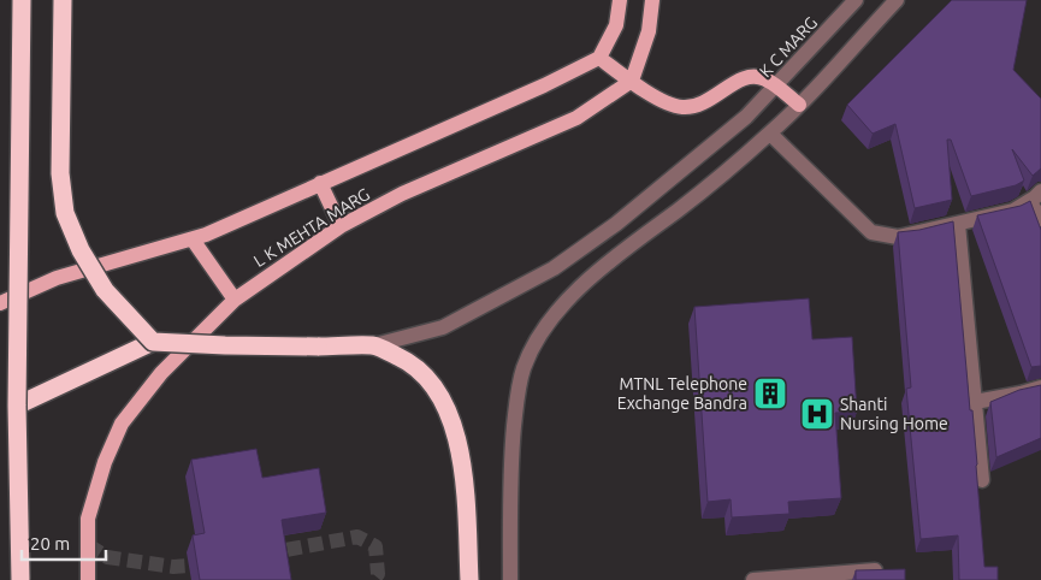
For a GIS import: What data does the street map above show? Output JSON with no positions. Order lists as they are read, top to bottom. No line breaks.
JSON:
{"streets":{"main road":["L K MEHTA MARG"],"street":["K C MARG"]},"places":{"building":["MTNL Telephone Exchange Bandra"],"hospital":["Shanti Nursing Home"]},"scale_bar":"20 m"}
